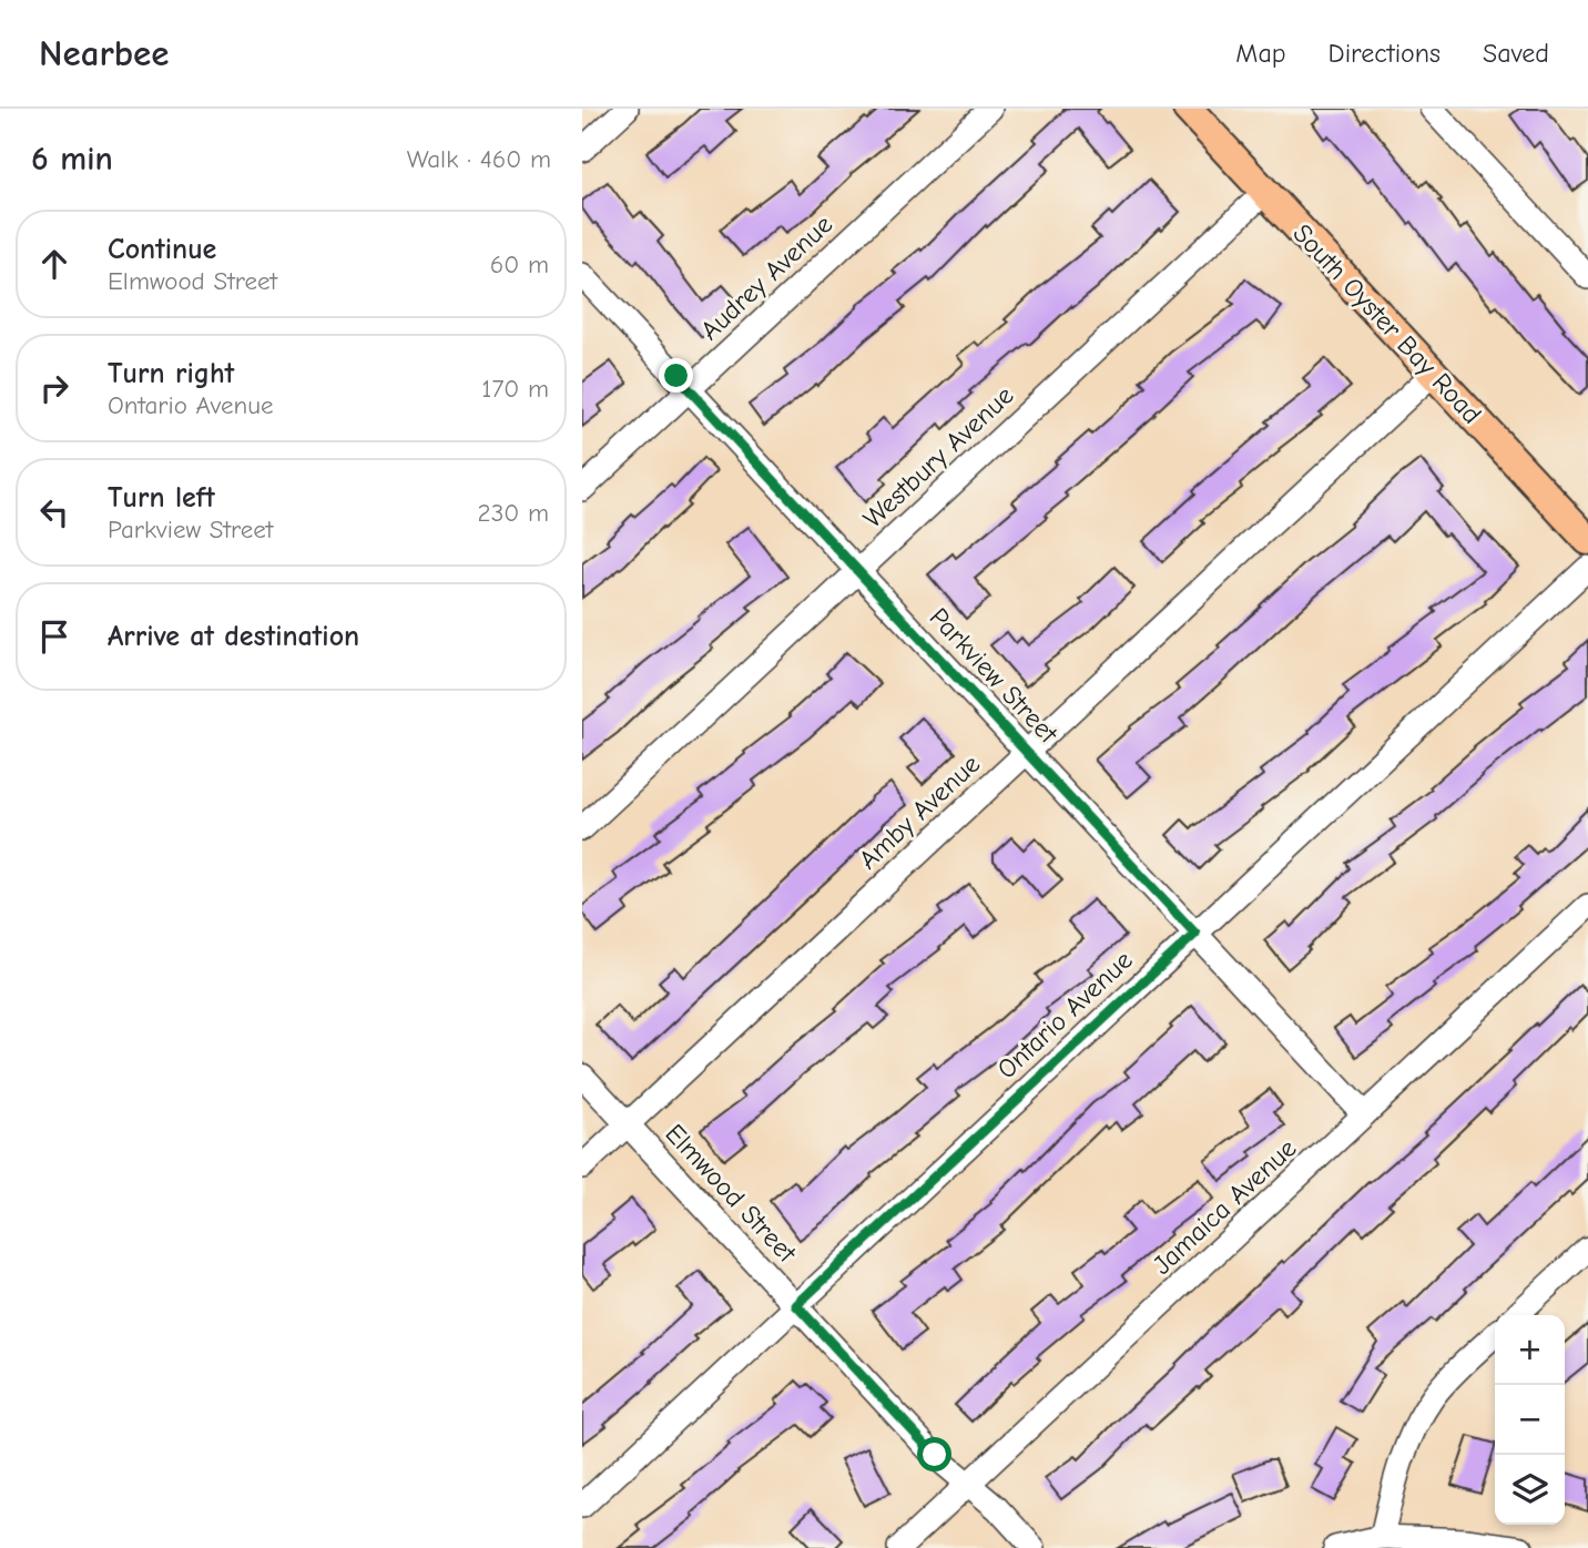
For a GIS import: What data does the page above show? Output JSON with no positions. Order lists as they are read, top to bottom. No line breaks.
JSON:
{"streets":{"main road":["South Oyster Bay Road"],"street":["Audrey Avenue","Westbury Avenue","Parkview Street","Amby Avenue","Ontario Avenue","Elmwood Street","Jamaica Avenue"]},"crossings":[["Audrey Avenue","Parkview Street"],["South Oyster Bay Road","Westbury Avenue"],["South Oyster Bay Road","Amby Avenue"],["Westbury Avenue","Parkview Street"],["Parkview Street","Amby Avenue"],["Parkview Street","Ontario Avenue"],["Parkview Street","Jamaica Avenue"],["Amby Avenue","Elmwood Street"],["Ontario Avenue","Elmwood Street"],["Elmwood Street","Jamaica Avenue"]],"page":{"header":"Nearbee","nav":["Map","Directions","Saved"],"heading":["6 min","Walk · 460 m"],"list":[["Continue","Elmwood Street","60 m"],["Turn right","Ontario Avenue","170 m"],["Turn left","Parkview Street","230 m"],"Arrive at destination"],"map_buttons":["+","−"]}}
